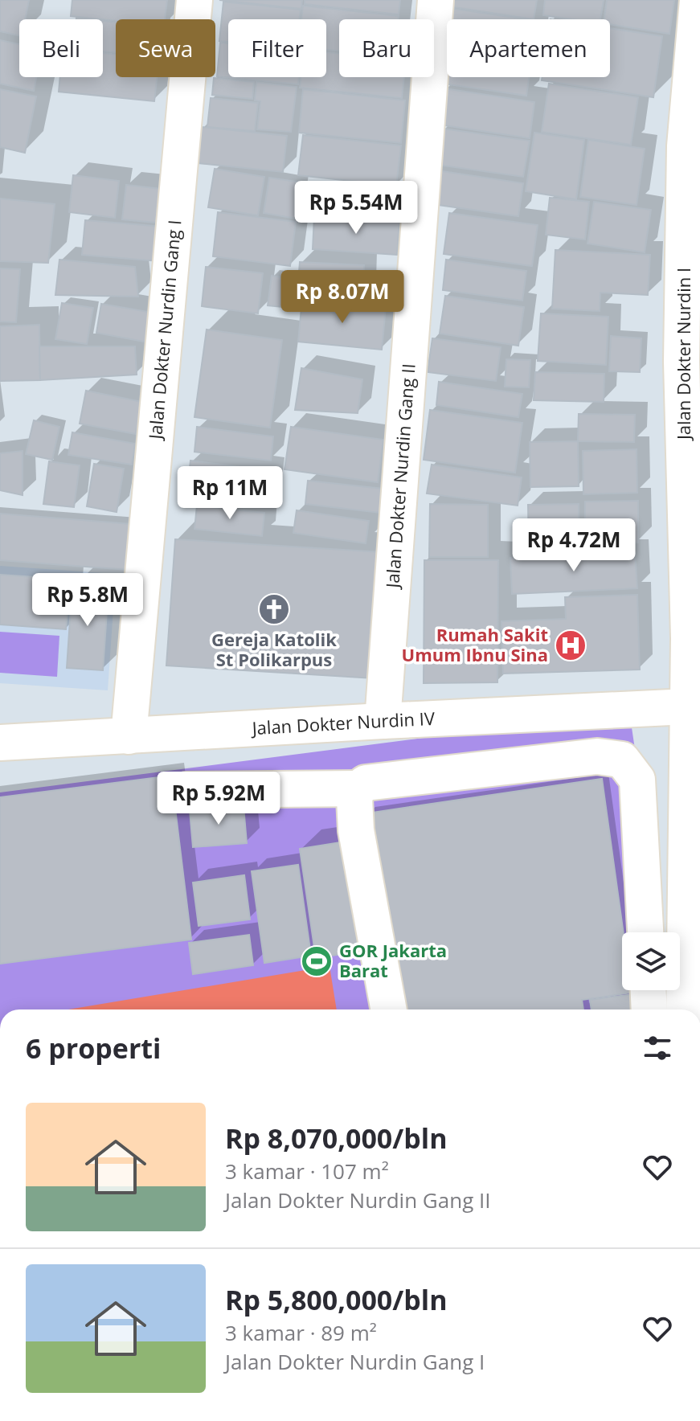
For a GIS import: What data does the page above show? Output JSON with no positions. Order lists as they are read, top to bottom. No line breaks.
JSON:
{"streets":{"street":["Jalan Dokter Nurdin Gang I","Jalan Dokter Nurdin I","Jalan Dokter Nurdin Gang II","Jalan Dokter Nurdin IV"]},"crossings":[["Jalan Dokter Nurdin Gang I","Jalan Dokter Nurdin IV"],["Jalan Dokter Nurdin I","Jalan Dokter Nurdin IV"],["Jalan Dokter Nurdin Gang II","Jalan Dokter Nurdin IV"]],"places":{"church":["Gereja Katolik St Polikarpus"],"hospital":["Rumah Sakit Umum Ibnu Sina"],"sports":["GOR Jakarta Barat"]},"page":{"chip":["Beli","Sewa","Filter","Baru","Apartemen"],"price":["Rp 5.54M","Rp 8.07M","Rp 11M","Rp 4.72M","Rp 5.8M","Rp 5.92M"],"heading":"6 properti","list":[{"name":"Rp 8,070,000/bln","note":"3 kamar · 107 m² · Jalan Dokter Nurdin Gang II"},{"name":"Rp 5,800,000/bln","note":"3 kamar · 89 m² · Jalan Dokter Nurdin Gang I"}]}}
